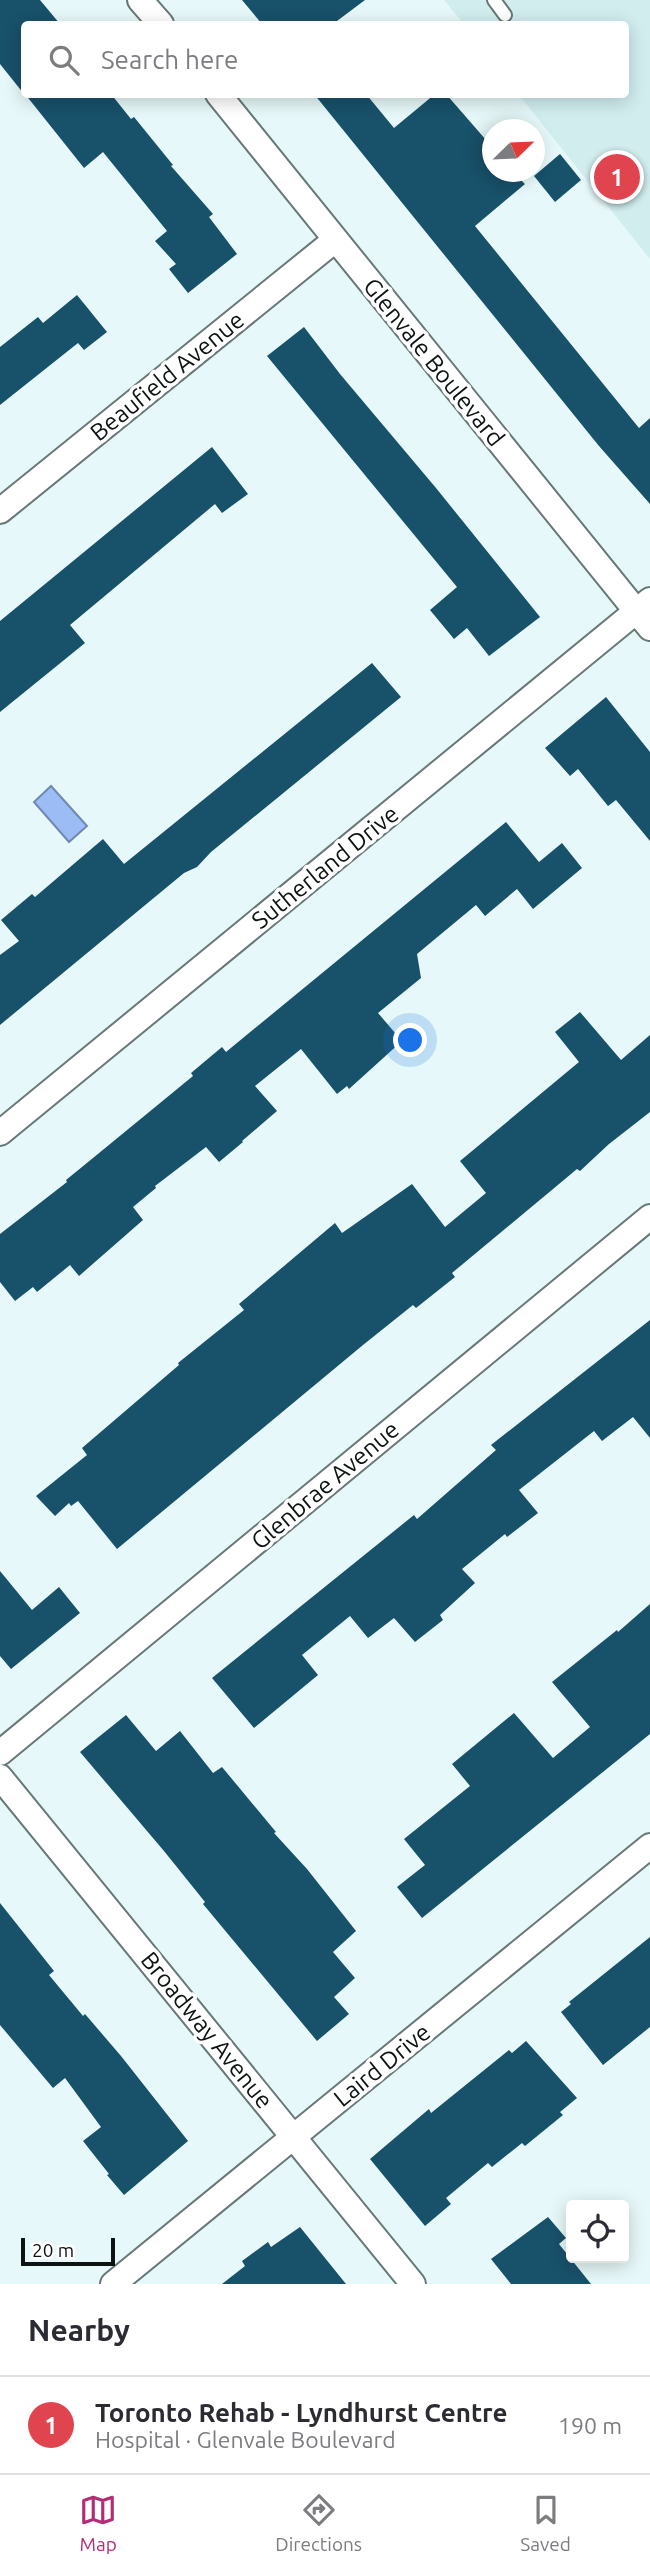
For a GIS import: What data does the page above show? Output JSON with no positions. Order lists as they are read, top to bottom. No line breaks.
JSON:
{"streets":{"street":["Glenvale Boulevard","Beaufield Avenue","Sutherland Drive","Glenbrae Avenue","Broadway Avenue","Laird Drive"]},"crossings":[["Glenvale Boulevard","Beaufield Avenue"],["Glenvale Boulevard","Sutherland Drive"],["Broadway Avenue","Laird Drive"]],"scale_bar":"20 m","north":"top right","page":{"search":"Search here","pins":"1","scale":"20 m","heading":"Nearby","list":[{"mark":"1","name":"Toronto Rehab - Lyndhurst Centre","note":"Hospital · Glenvale Boulevard","value":"190 m"}],"nav":["Map","Directions","Saved"]}}
